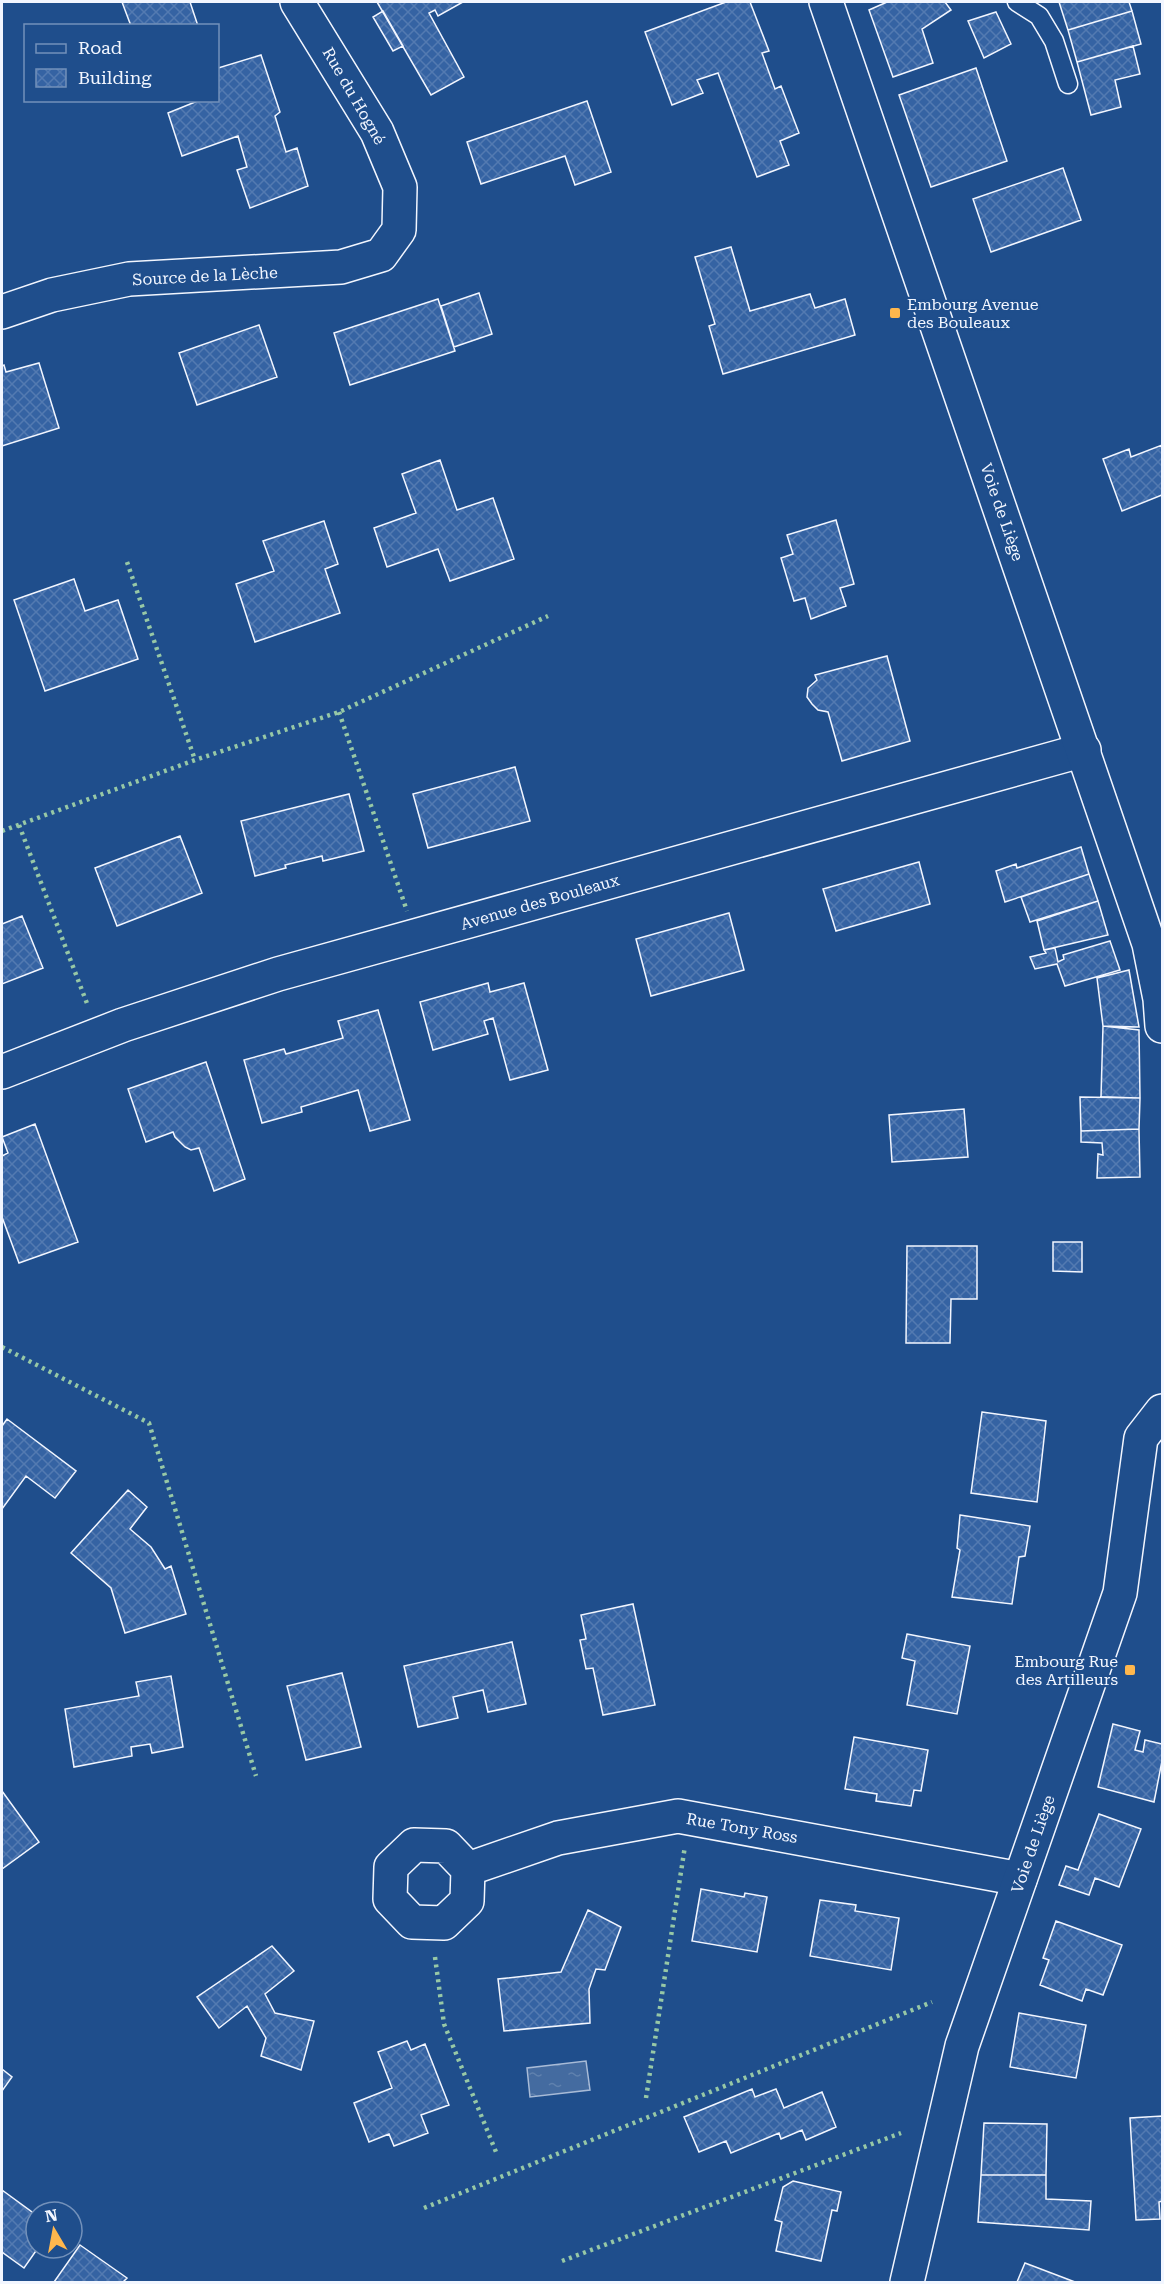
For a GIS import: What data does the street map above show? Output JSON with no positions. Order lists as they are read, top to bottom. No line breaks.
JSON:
{"streets":{"street":["Rue du Hogné","Source de la Lèche","Voie de Liège","Avenue des Bouleaux","Rue Tony Ross"]},"crossings":[["Rue du Hogné","Source de la Lèche"],["Voie de Liège","Avenue des Bouleaux"],["Voie de Liège","Rue Tony Ross"]],"places":{"transit":["Embourg Avenue des Bouleaux","Embourg Rue des Artilleurs"]},"legend":["Road","Building"],"north":"top"}
